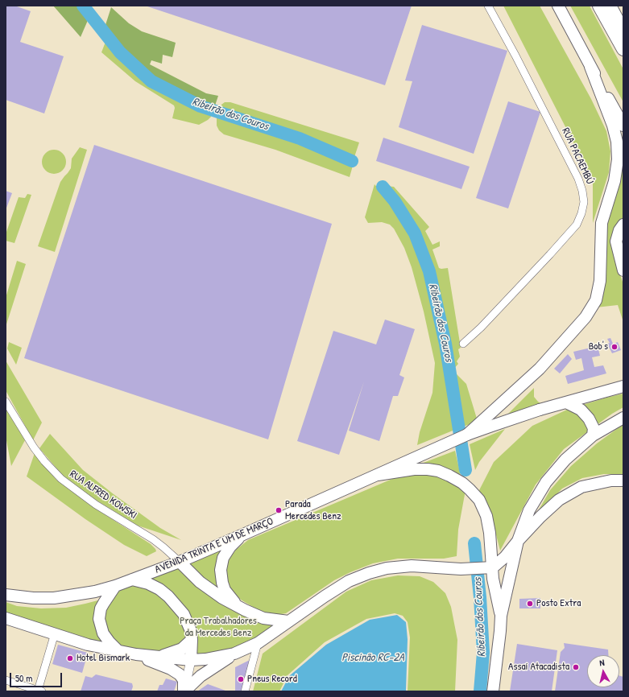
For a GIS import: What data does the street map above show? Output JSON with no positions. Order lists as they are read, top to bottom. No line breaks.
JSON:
{"streets":{"main road":["AVENIDA TRINTA E UM DE MARÇO"],"street":["RUA PACAEMBÚ","RUA ALFRED KOWSKI"]},"crossings":[["RUA ALFRED KOWSKI","AVENIDA TRINTA E UM DE MARÇO"]],"water":["Ribeirão dos Couros","Piscinão RC-2A"],"parks":["Praça Trabalhadores da Mercedes Benz"],"places":["Bob's","Parada Mercedes Benz","Posto Extra","Hotel Bismark","Assaí Atacadista","Pneus Record"],"scale_bar":"50 m","north":"top"}
